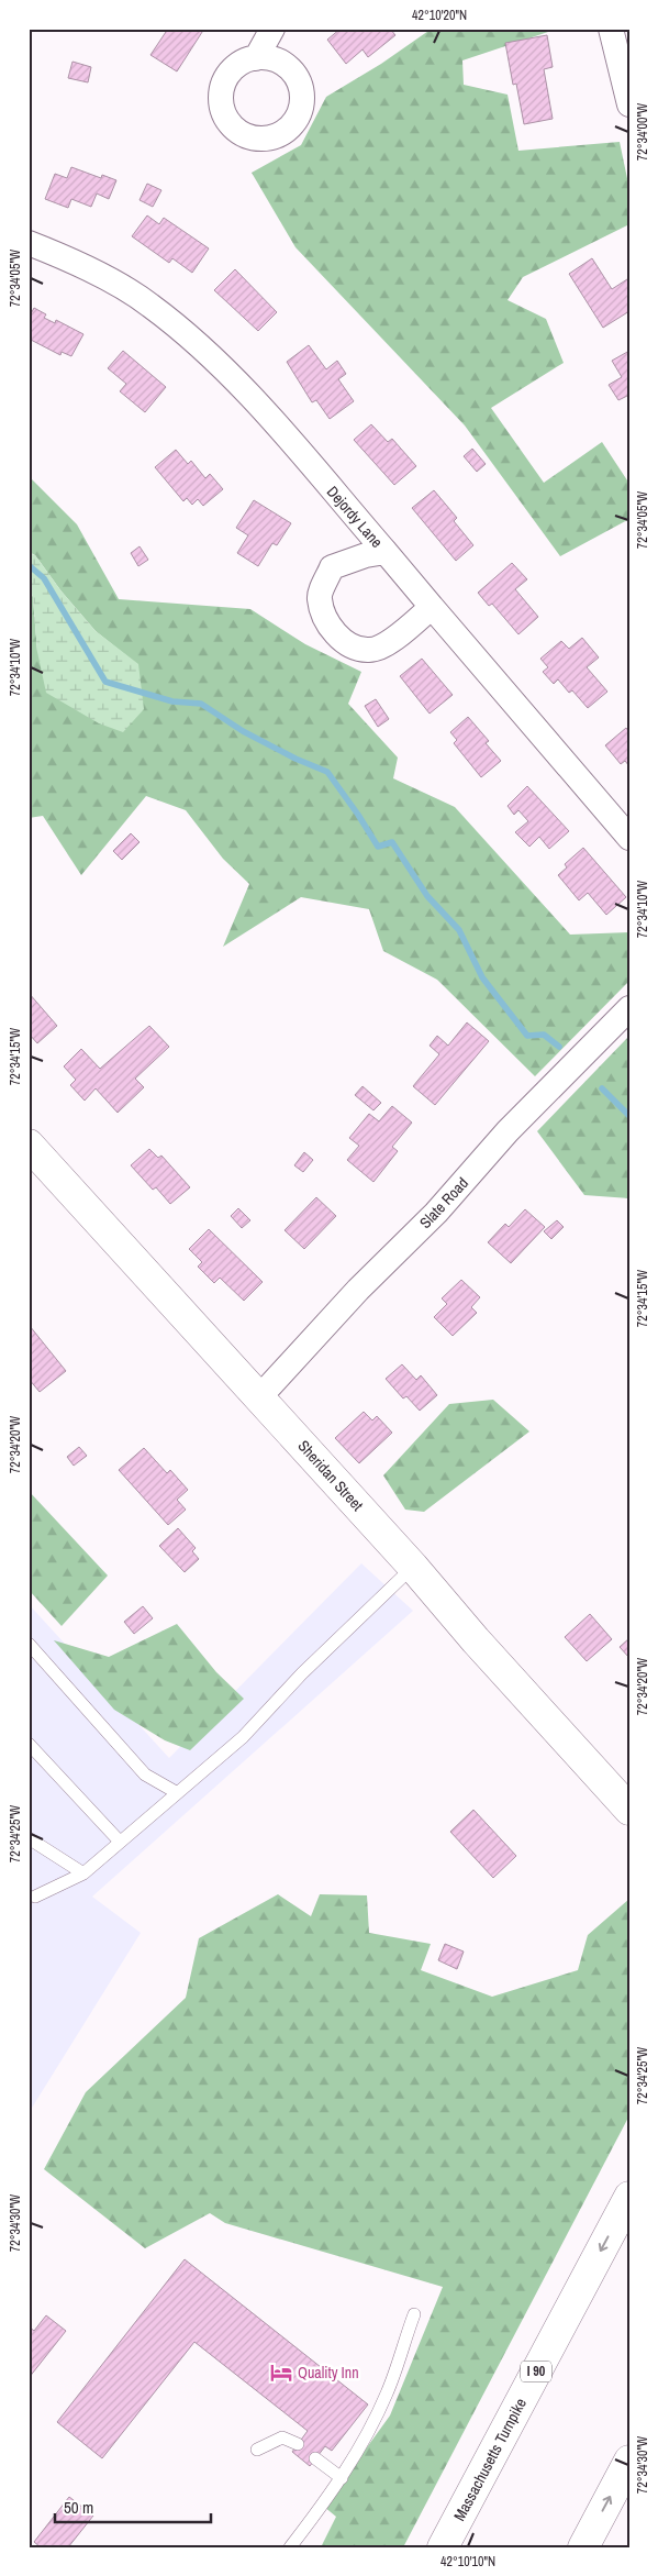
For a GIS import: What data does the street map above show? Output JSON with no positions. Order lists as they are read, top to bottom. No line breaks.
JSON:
{"streets":{"main road":["Sheridan Street","I 90","Massachusetts Turnpike"],"street":["Dejordy Lane","Slate Road"]},"crossings":[["Slate Road","Sheridan Street"]],"one_way":["Massachusetts Turnpike"],"places":{"hotel":["Quality Inn"]},"scale_bar":"50 m","coordinates":["42°10'20\"N","72°34'00\"W","72°34'05\"W","72°34'10\"W","72°34'15\"W","72°34'20\"W","72°34'25\"W","72°34'30\"W","42°10'10\"N"]}
